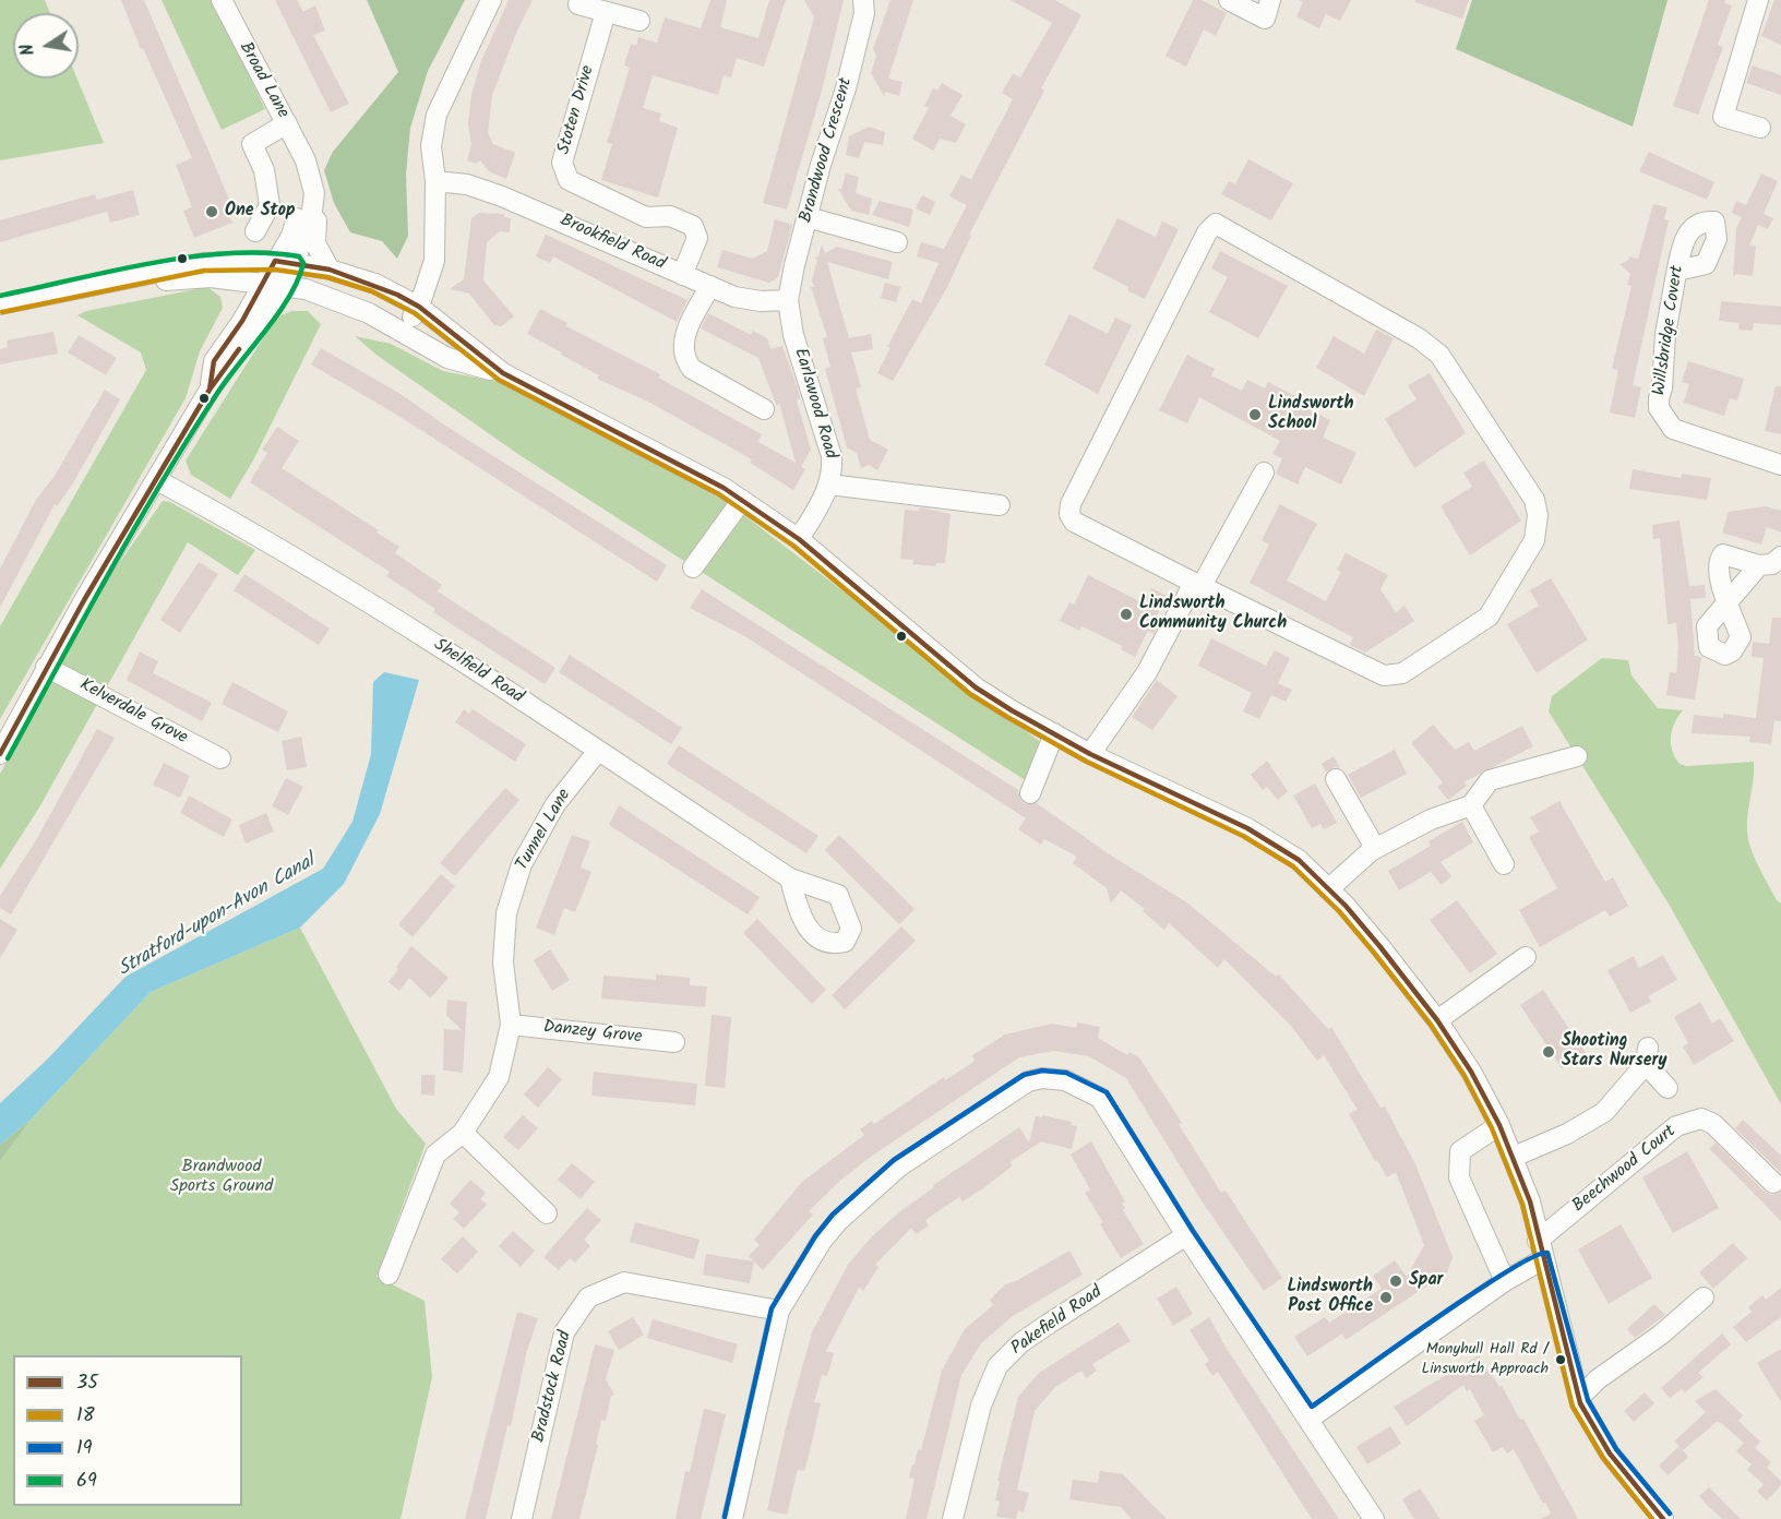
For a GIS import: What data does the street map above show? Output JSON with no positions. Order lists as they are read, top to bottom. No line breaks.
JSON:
{"streets":{"street":["Broad Lane","Stoten Drive","Brandwood Crescent","Brookfield Road","Willsbridge Covert","Earlswood Road","Shelfield Road","Kelverdale Grove","Tunnel Lane","Danzey Grove","Beechwood Court","Pakefield Road","Bradstock Road"]},"crossings":[["Stoten Drive","Brookfield Road"],["Brandwood Crescent","Brookfield Road"],["Brandwood Crescent","Earlswood Road"],["Brookfield Road","Earlswood Road"],["Shelfield Road","Tunnel Lane"],["Tunnel Lane","Danzey Grove"]],"water":["Stratford-upon-Avon Canal"],"parks":["Brandwood Sports Ground"],"places":["One Stop","Lindsworth School","Lindsworth Community Church","Shooting Stars Nursery","Spar","Lindsworth Post Office","Monyhull Hall Rd / Linsworth Approach"],"lines":["transit line 69","transit line 35","transit line 18","transit line 19"],"legend":["35","18","19","69"],"north":"left"}
